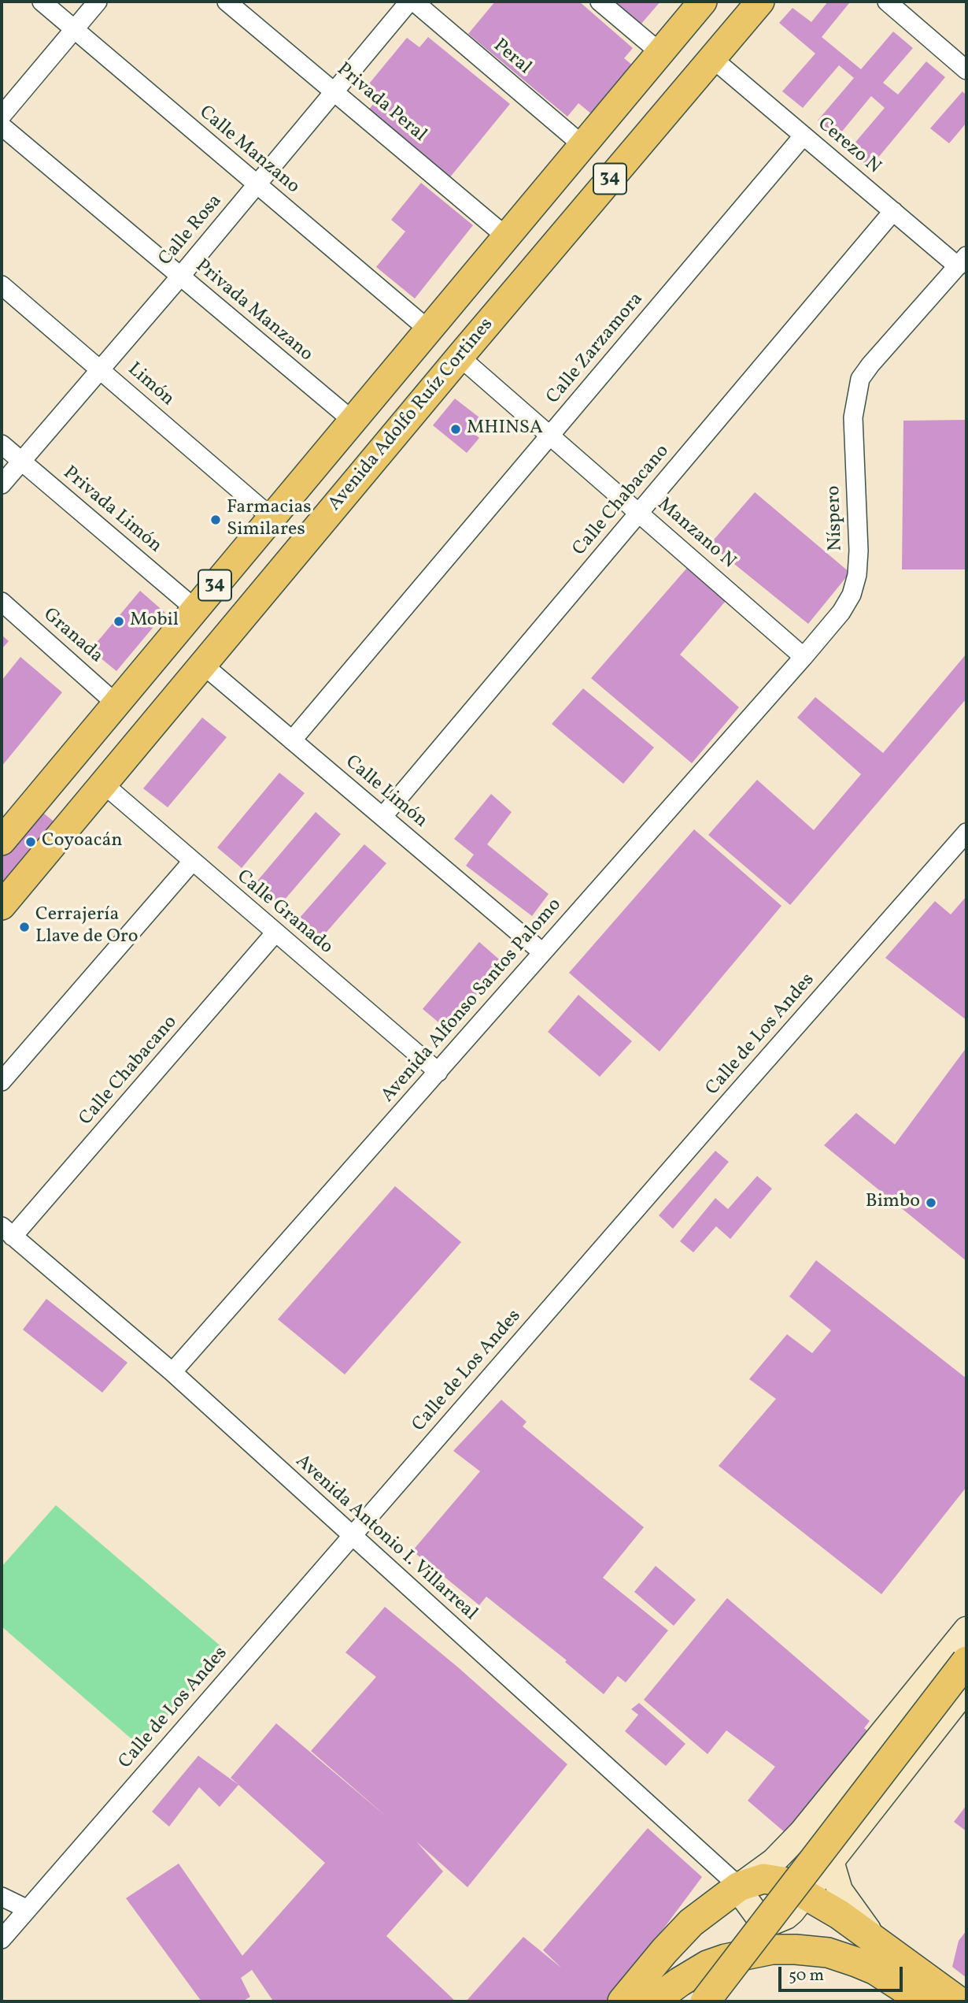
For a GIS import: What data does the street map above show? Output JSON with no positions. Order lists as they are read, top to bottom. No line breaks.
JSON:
{"streets":{"main road":["34","Avenida Adolfo Ruíz Cortines"],"street":["Peral","Privada Peral","Cerezo N","Calle Manzano","Calle Rosa","Privada Manzano","Calle Zarzamora","Limón","Calle Chabacano","Privada Limón","Níspero","Manzano N","Granada","Calle Limón","Calle Granado","Avenida Alfonso Santos Palomo","Calle de Los Andes","Avenida Antonio I. Villarreal"]},"crossings":[["Peral","34"],["Privada Peral","34"],["Privada Peral","Calle Rosa"],["Cerezo N","Calle Zarzamora"],["Cerezo N","Avenida Adolfo Ruíz Cortines"],["Cerezo N","Calle Chabacano"],["Cerezo N","Níspero"],["Calle Manzano","34"],["Calle Manzano","Calle Rosa"],["34","Privada Manzano"],["34","Limón"],["34","Privada Limón"],["34","Granada"],["Calle Rosa","Privada Manzano"],["Calle Rosa","Limón"],["Calle Rosa","Privada Limón"],["Calle Zarzamora","Manzano N"],["Calle Zarzamora","Calle Limón"],["Avenida Adolfo Ruíz Cortines","Manzano N"],["Avenida Adolfo Ruíz Cortines","Calle Limón"],["Avenida Adolfo Ruíz Cortines","Calle Granado"],["Calle Chabacano","Manzano N"],["Calle Chabacano","Calle Limón"],["Calle Chabacano","Calle Granado"],["Calle Chabacano","Avenida Antonio I. Villarreal"],["Níspero","Manzano N"],["Níspero","Avenida Alfonso Santos Palomo"],["Manzano N","Avenida Alfonso Santos Palomo"],["Calle Limón","Avenida Alfonso Santos Palomo"],["Calle Granado","Avenida Alfonso Santos Palomo"],["Avenida Alfonso Santos Palomo","Avenida Antonio I. Villarreal"],["Calle de Los Andes","Avenida Antonio I. Villarreal"]],"places":["MHINSA","Farmacias Similares","Mobil","Coyoacán","Cerrajería Llave de Oro","Bimbo"],"scale_bar":"50 m"}
